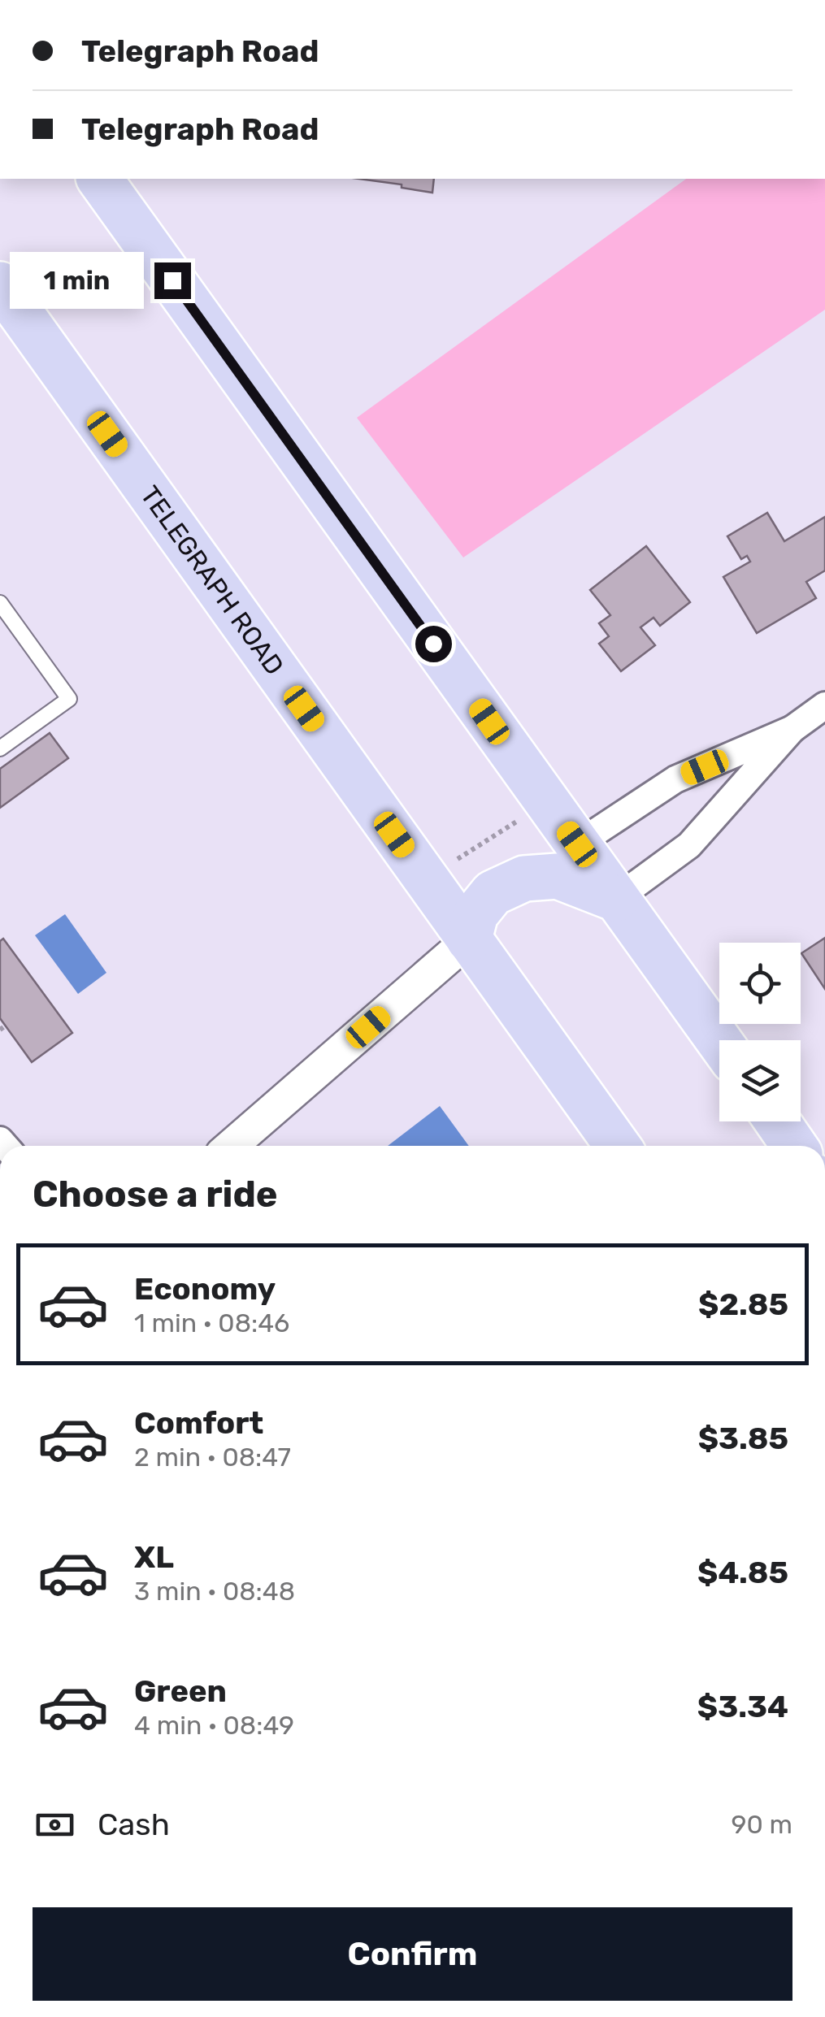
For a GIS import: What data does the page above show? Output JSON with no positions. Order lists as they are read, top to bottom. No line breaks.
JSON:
{"streets":{"highway":["TELEGRAPH ROAD"]},"page":{"banner":["Telegraph Road","Telegraph Road"],"bubble":"1 min","heading":"Choose a ride","list":[{"name":"Economy","note":"1 min · 08:46","value":"$2.85"},{"name":"Comfort","note":"2 min · 08:47","value":"$3.85"},{"name":"XL","note":"3 min · 08:48","value":"$4.85"},{"name":"Green","note":"4 min · 08:49","value":"$3.34"}],"pay":["Cash","90 m"],"buttons":"Confirm"}}
